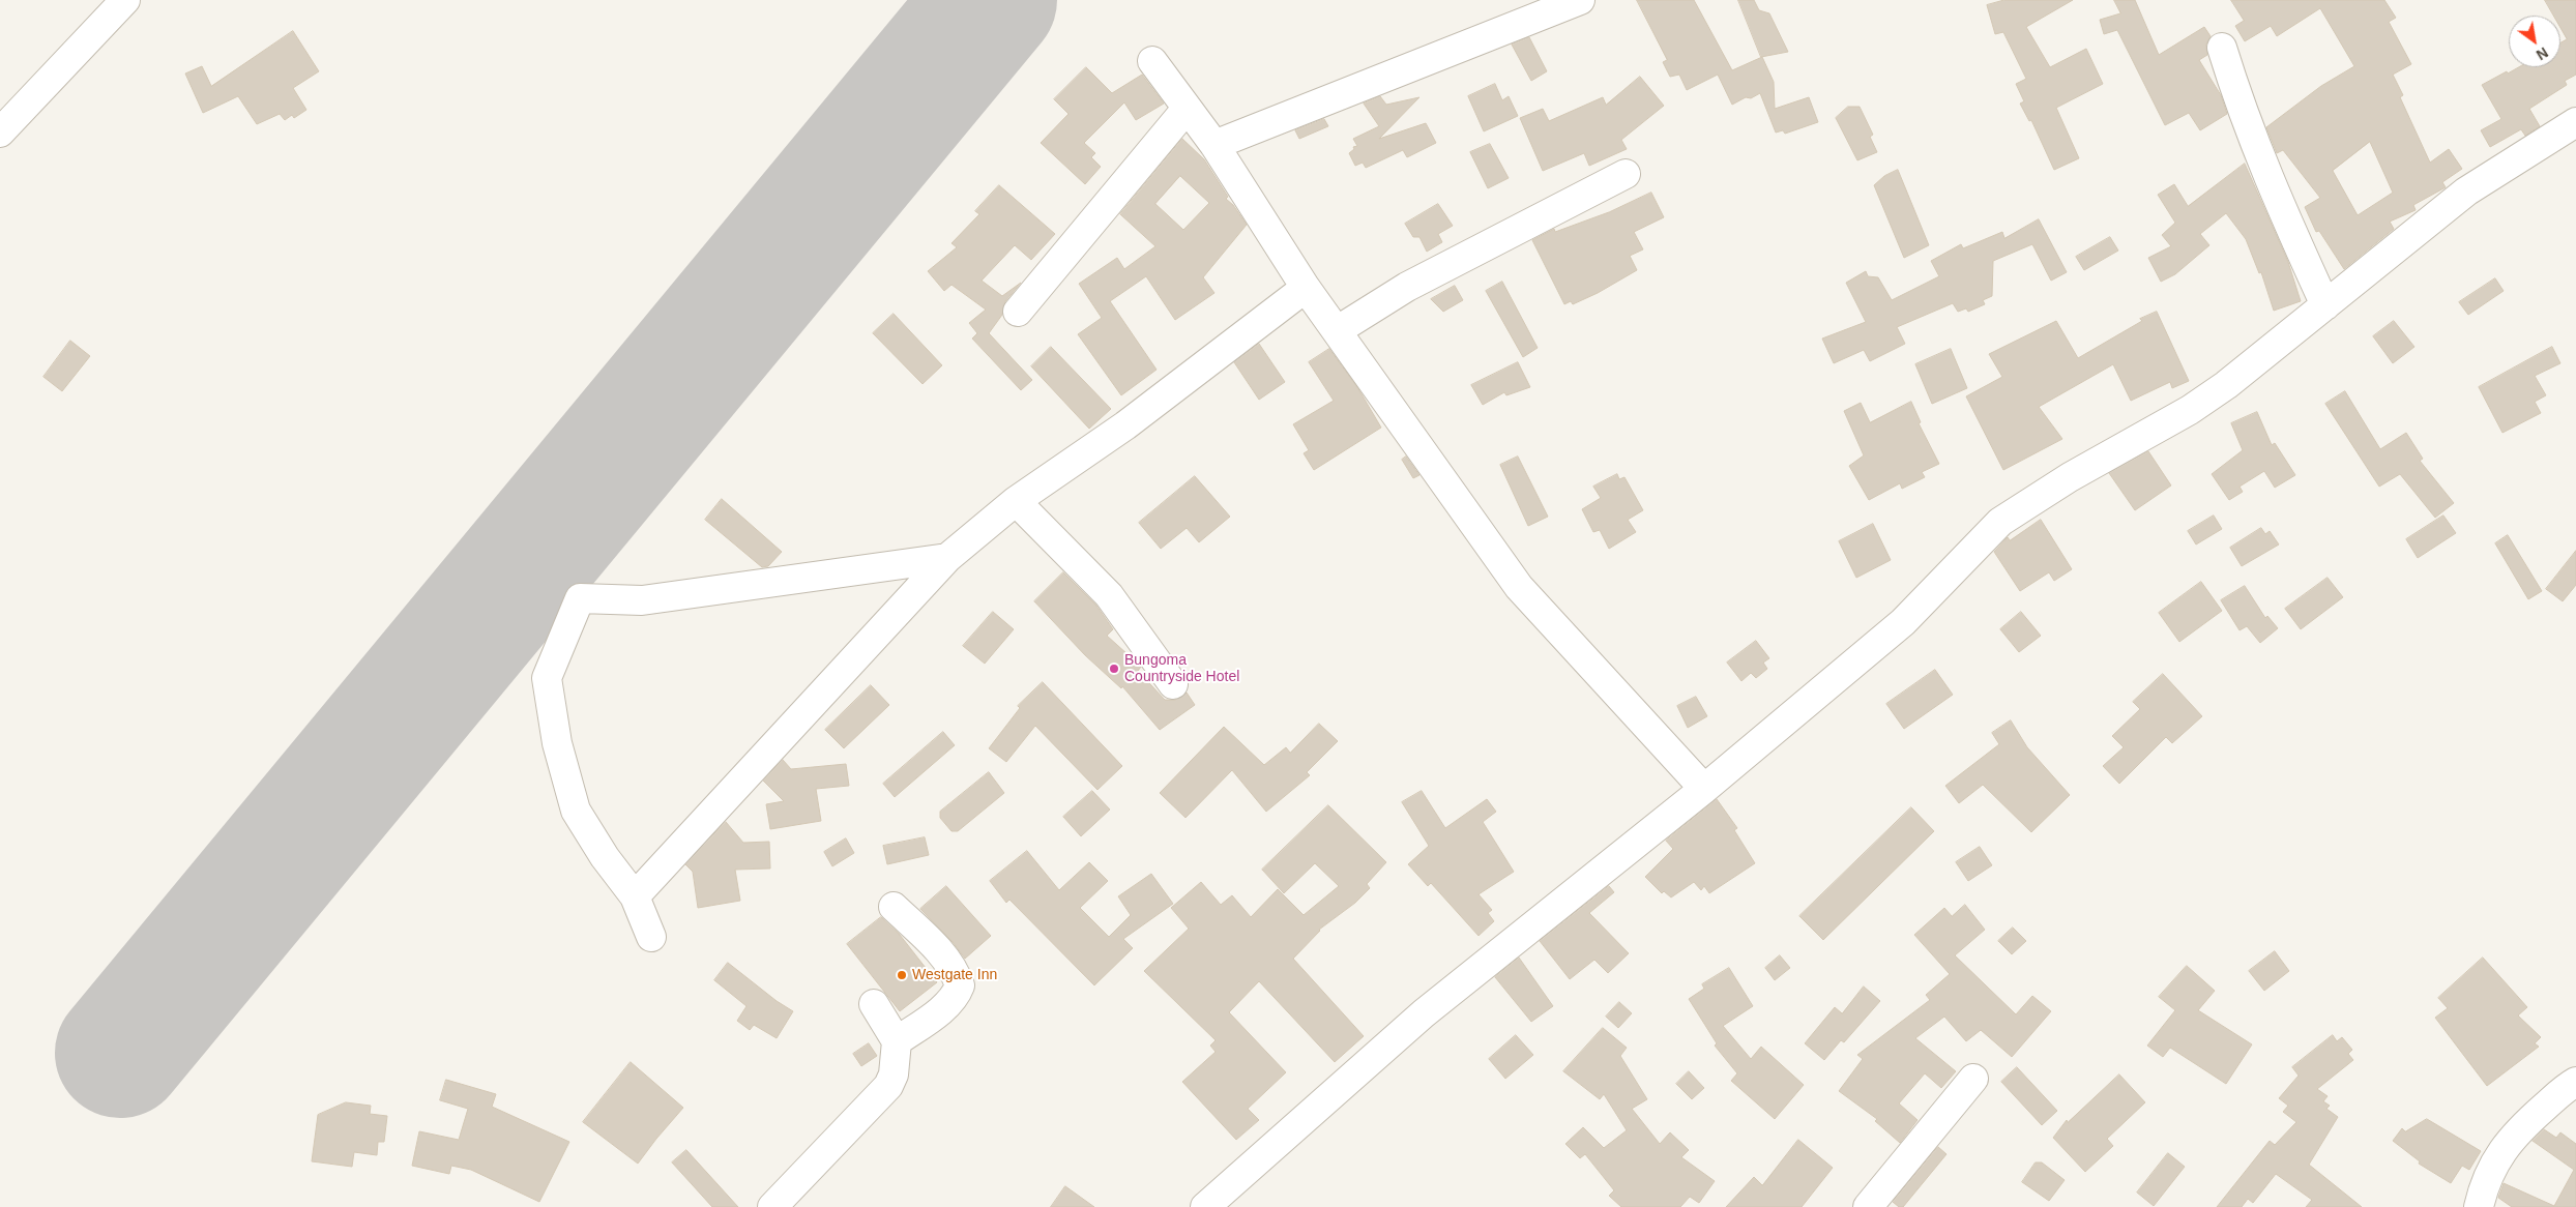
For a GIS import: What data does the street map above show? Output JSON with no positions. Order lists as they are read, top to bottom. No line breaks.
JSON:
{"places":["Bungoma Countryside Hotel","Westgate Inn"],"north":"bottom right"}
